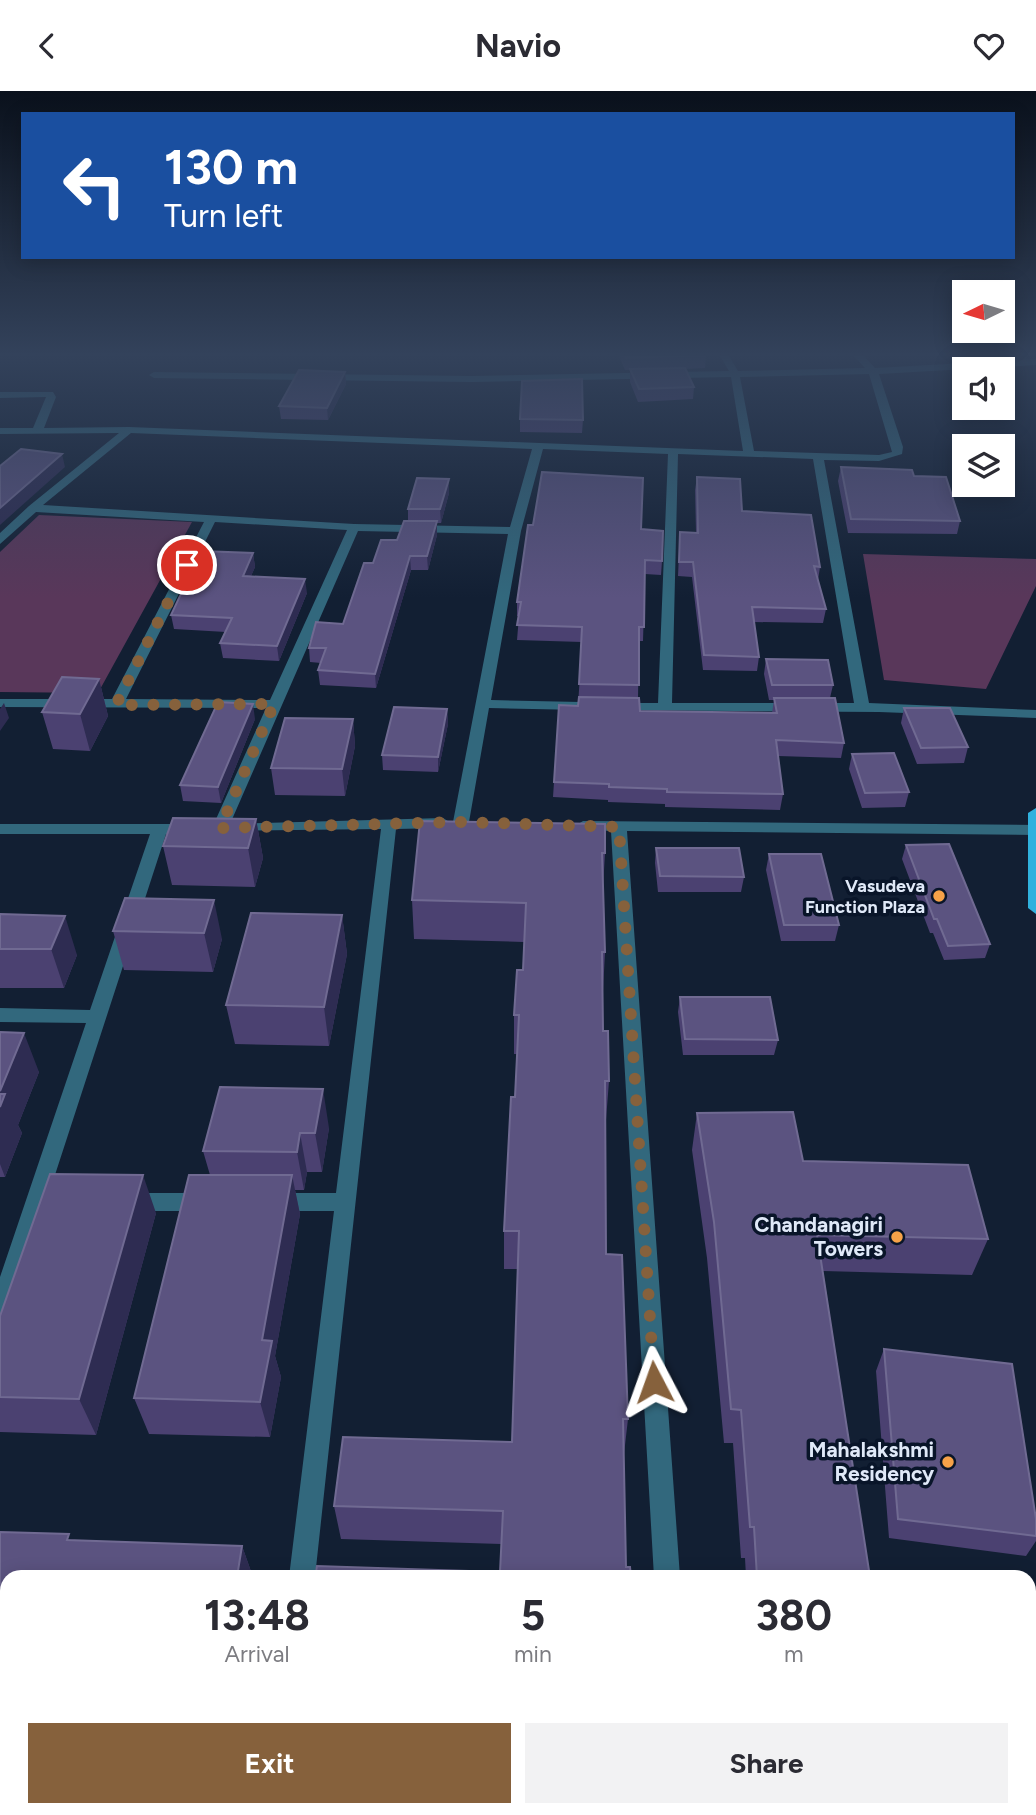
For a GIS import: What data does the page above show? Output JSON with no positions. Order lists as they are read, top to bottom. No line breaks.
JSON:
{"places":["Vasudeva Function Plaza","Chandanagiri Towers","Mahalakshmi Residency"],"north":"left","page":{"header":"Navio","turn":["130 m","Turn left"],"eta":["13:48","Arrival","5","min","380","m"],"buttons":["Exit","Share"]}}
